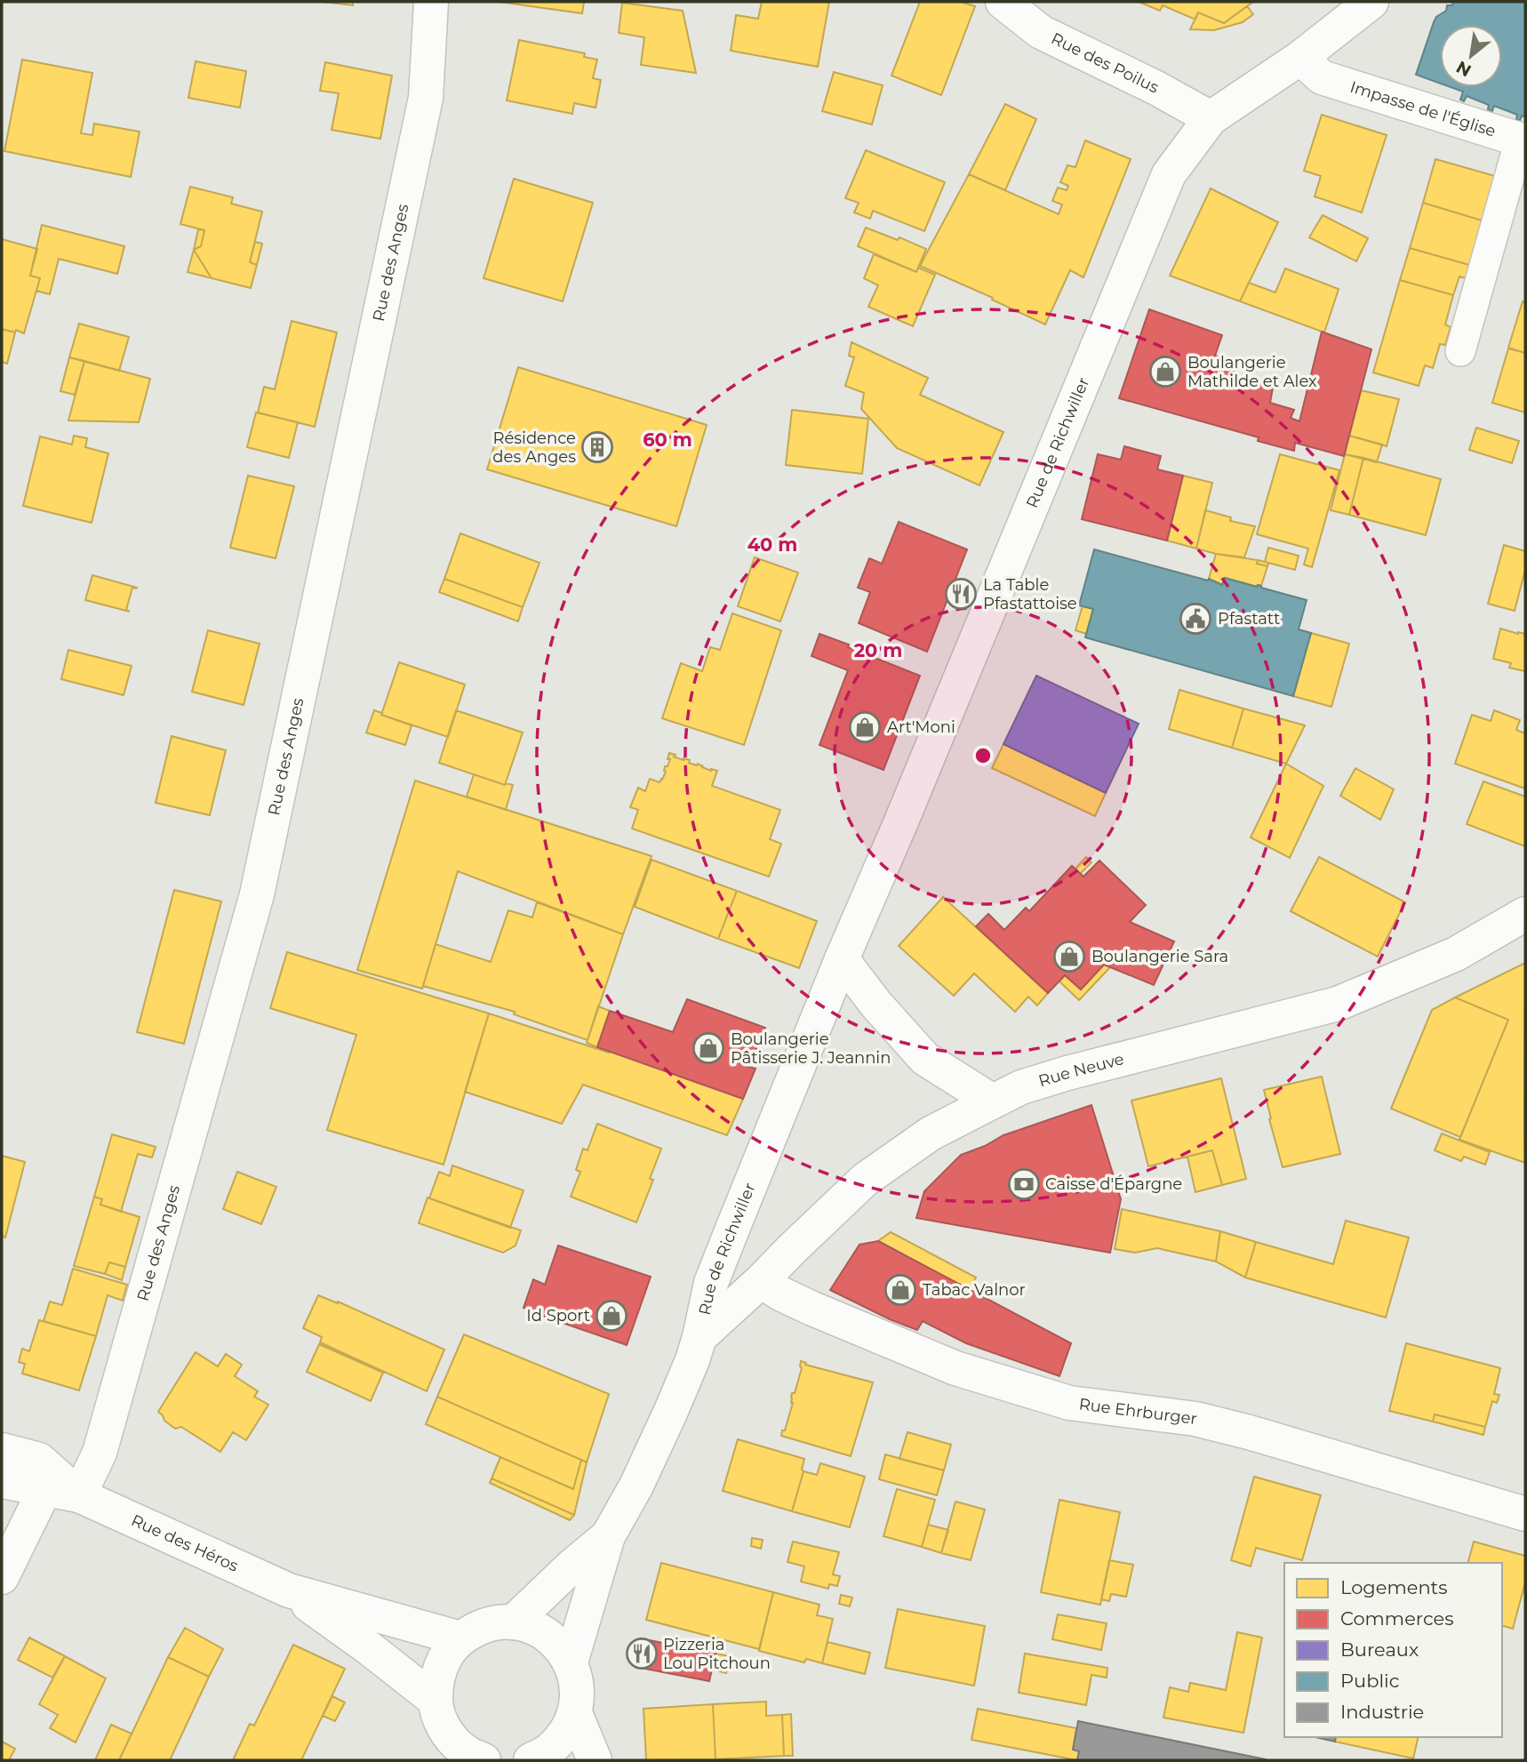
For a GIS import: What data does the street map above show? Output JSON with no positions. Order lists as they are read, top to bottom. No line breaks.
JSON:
{"streets":{"street":["Rue des Poilus","Impasse de l'Église","Rue des Anges","Rue de Richwiller","Rue Neuve","Rue Ehrburger","Rue des Héros"]},"crossings":[["Rue des Poilus","Rue de Richwiller"],["Impasse de l'Église","Rue de Richwiller"],["Rue des Anges","Rue des Héros"],["Rue de Richwiller","Rue Neuve"],["Rue Neuve","Rue Ehrburger"]],"places":{"shop":["Boulangerie Mathilde et Alex","Art'Moni","Boulangerie Sara","Boulangerie Pâtisserie J. Jeannin","Tabac Valnor","Id Sport"],"building":["Résidence des Anges"],"restaurant":["La Table Pfastattoise","Pizzeria Lou Pitchoun"],"public building":["Pfastatt"],"bank":["Caisse d'Épargne"]},"legend":["Logements","Commerces","Bureaux","Public","Industrie"],"north":"bottom left","rings":["60 m","40 m","20 m"]}
